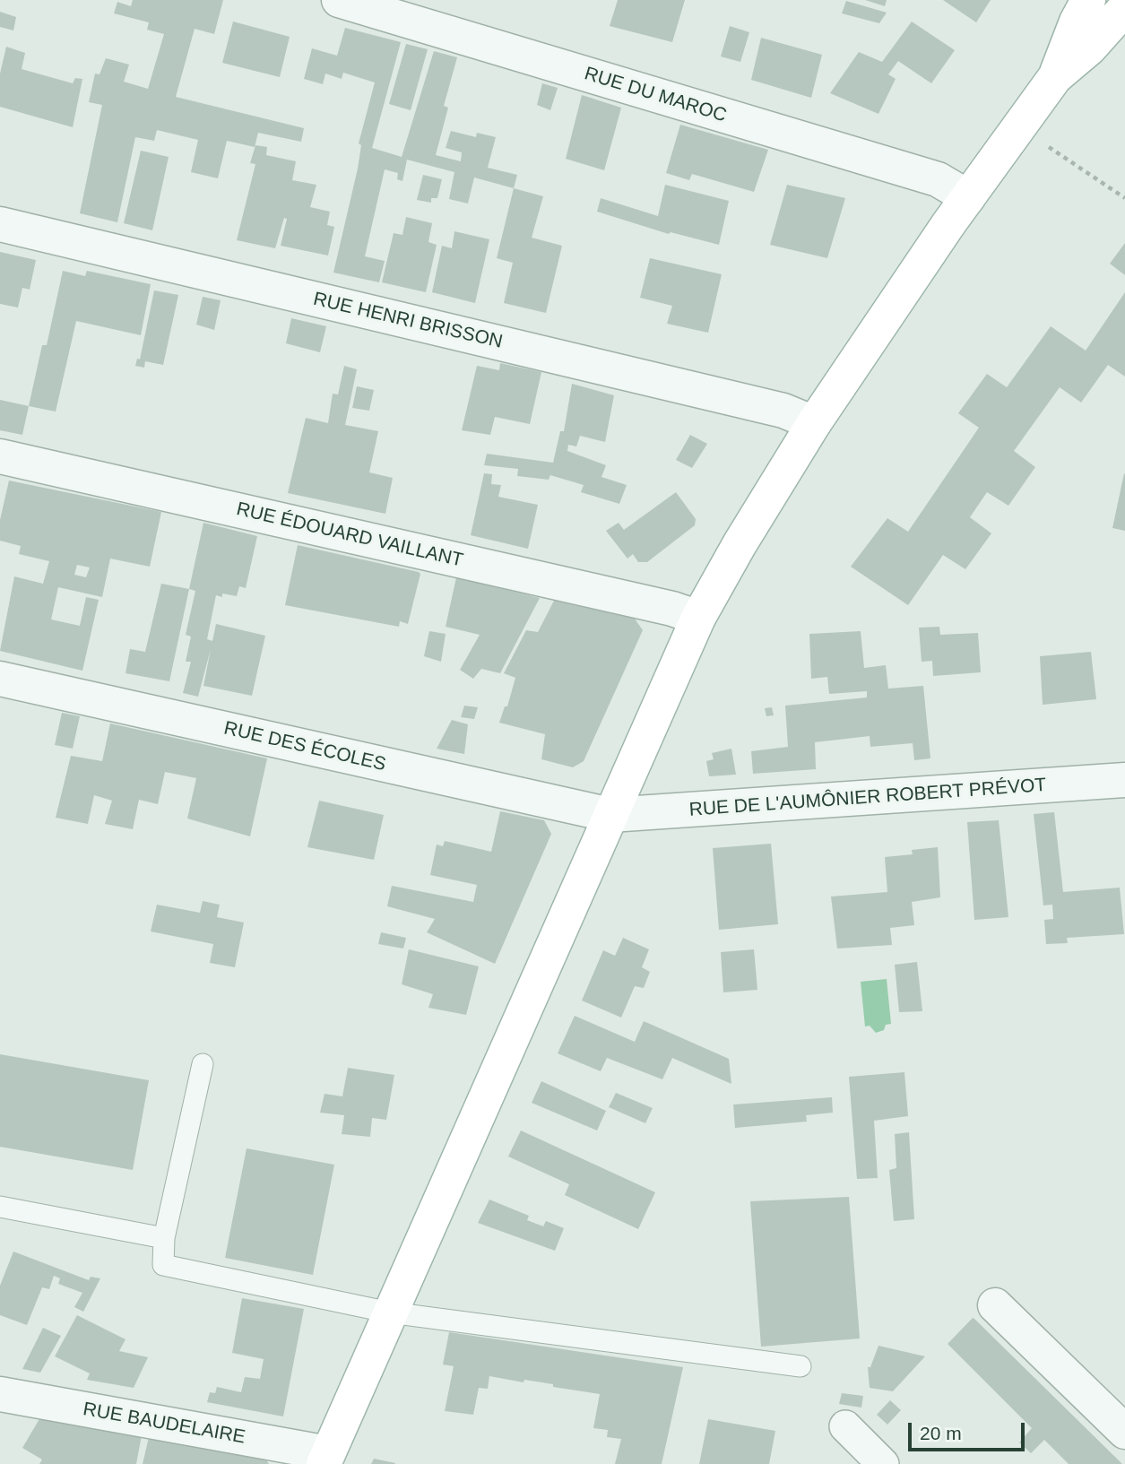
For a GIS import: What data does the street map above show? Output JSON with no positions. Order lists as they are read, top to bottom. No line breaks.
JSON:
{"streets":{"street":["RUE DU MAROC","RUE HENRI BRISSON","RUE ÉDOUARD VAILLANT","RUE DES ÉCOLES","RUE DE L'AUMÔNIER ROBERT PRÉVOT","RUE BAUDELAIRE"]},"crossings":[["RUE DES ÉCOLES","RUE DE L'AUMÔNIER ROBERT PRÉVOT"]],"scale_bar":"20 m"}
